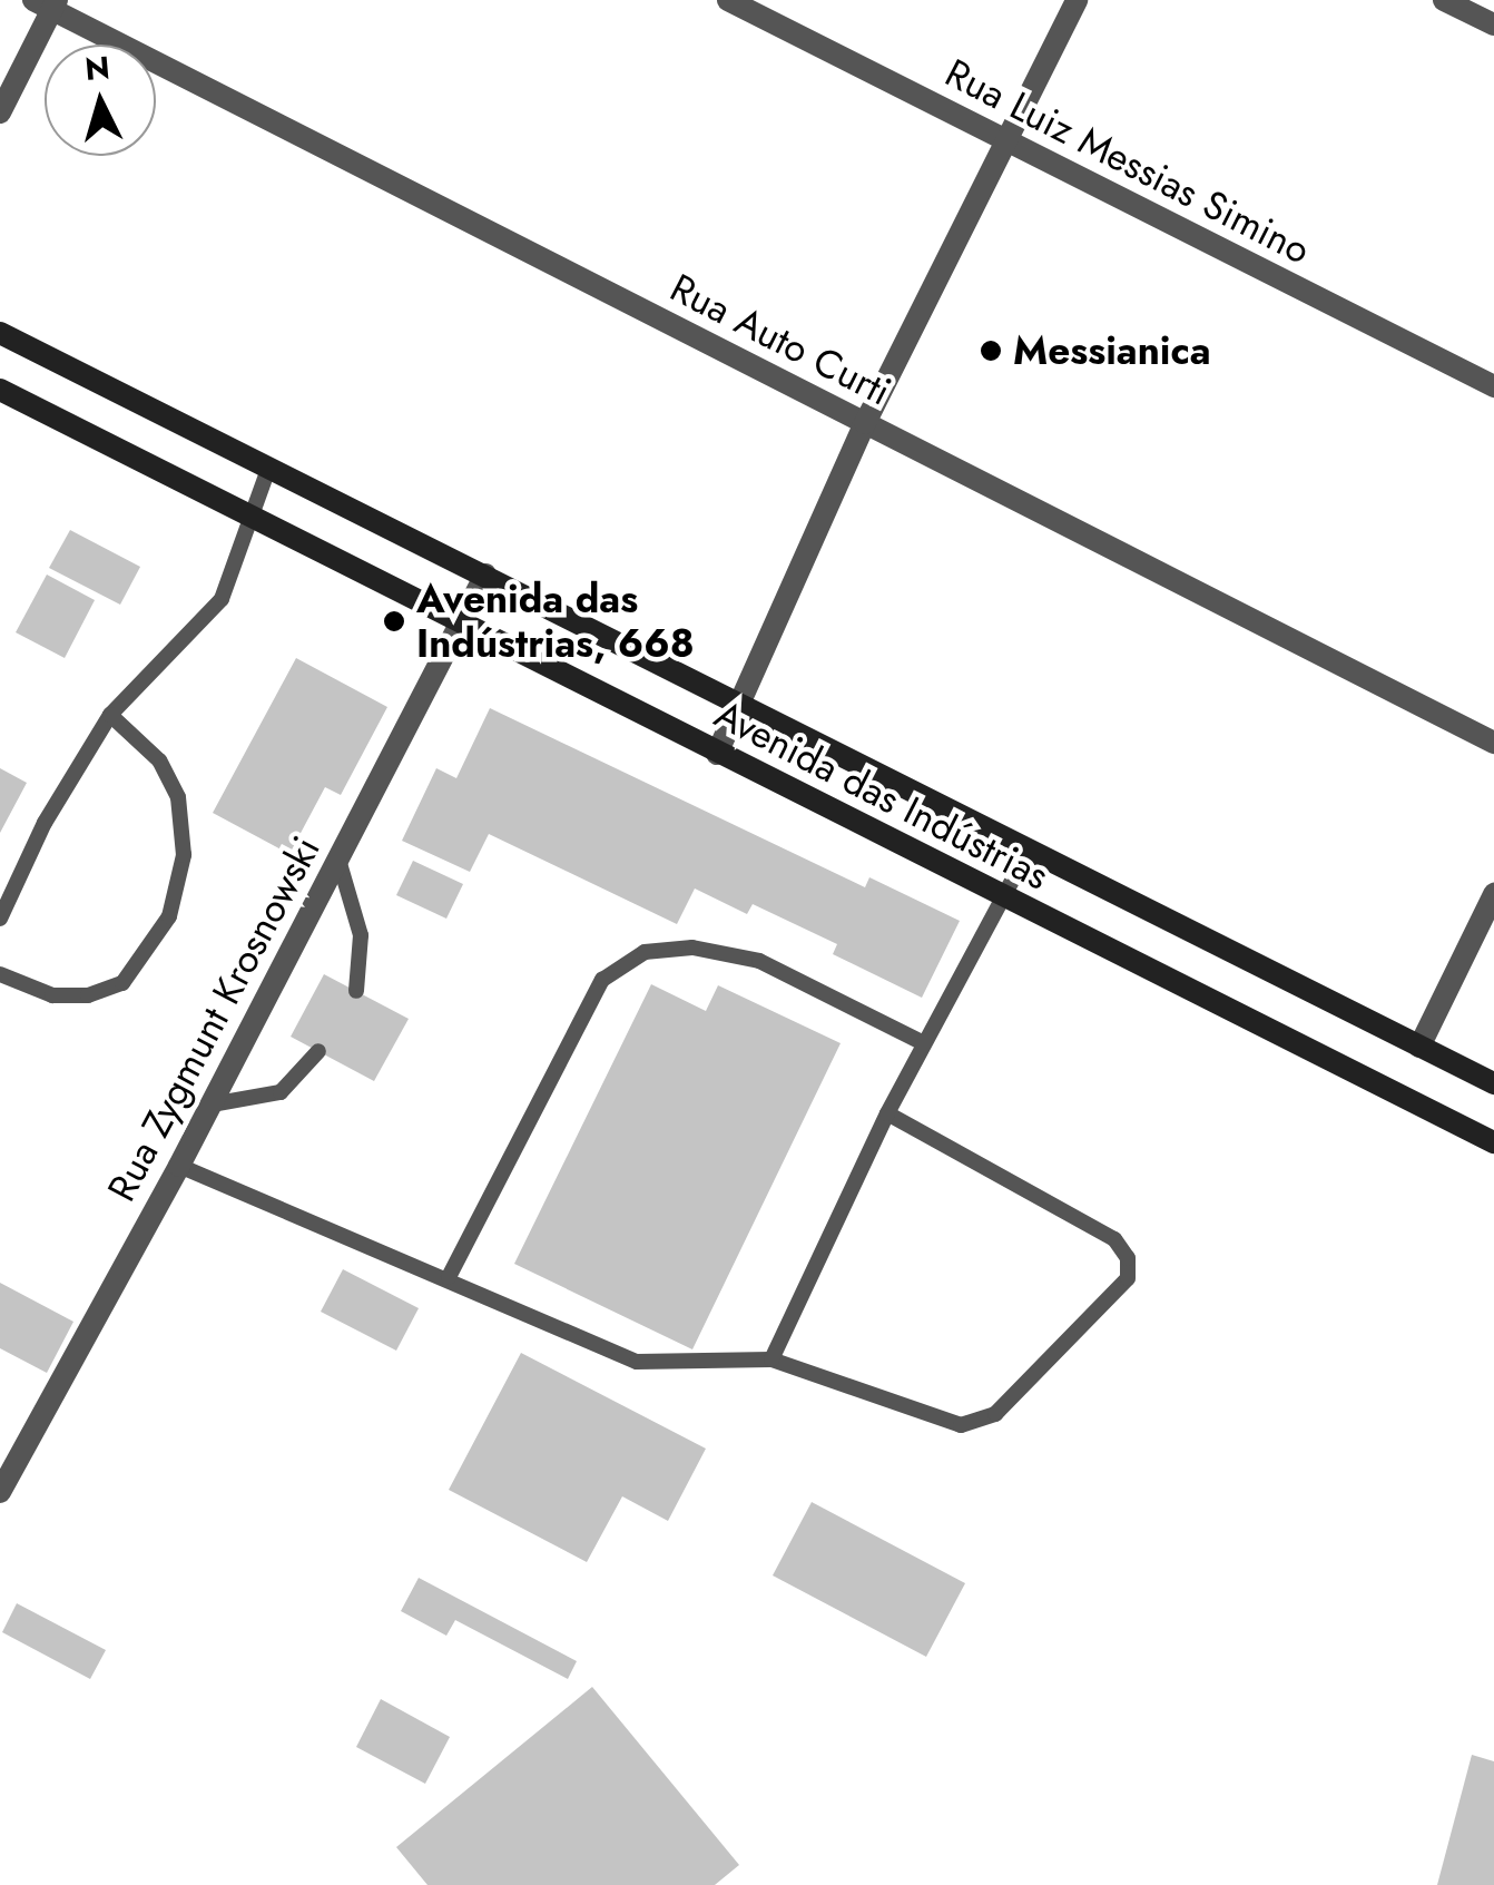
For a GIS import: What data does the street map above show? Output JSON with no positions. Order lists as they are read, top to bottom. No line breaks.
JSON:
{"streets":{"main road":["Avenida das Indústrias"],"street":["Rua Luiz Messias Simino","Rua Auto Curti","Rua Zygmunt Krosnowski"]},"crossings":[["Avenida das Indústrias","Rua Zygmunt Krosnowski"]],"places":["Messianica","Avenida das Indústrias, 668"],"north":"top"}
